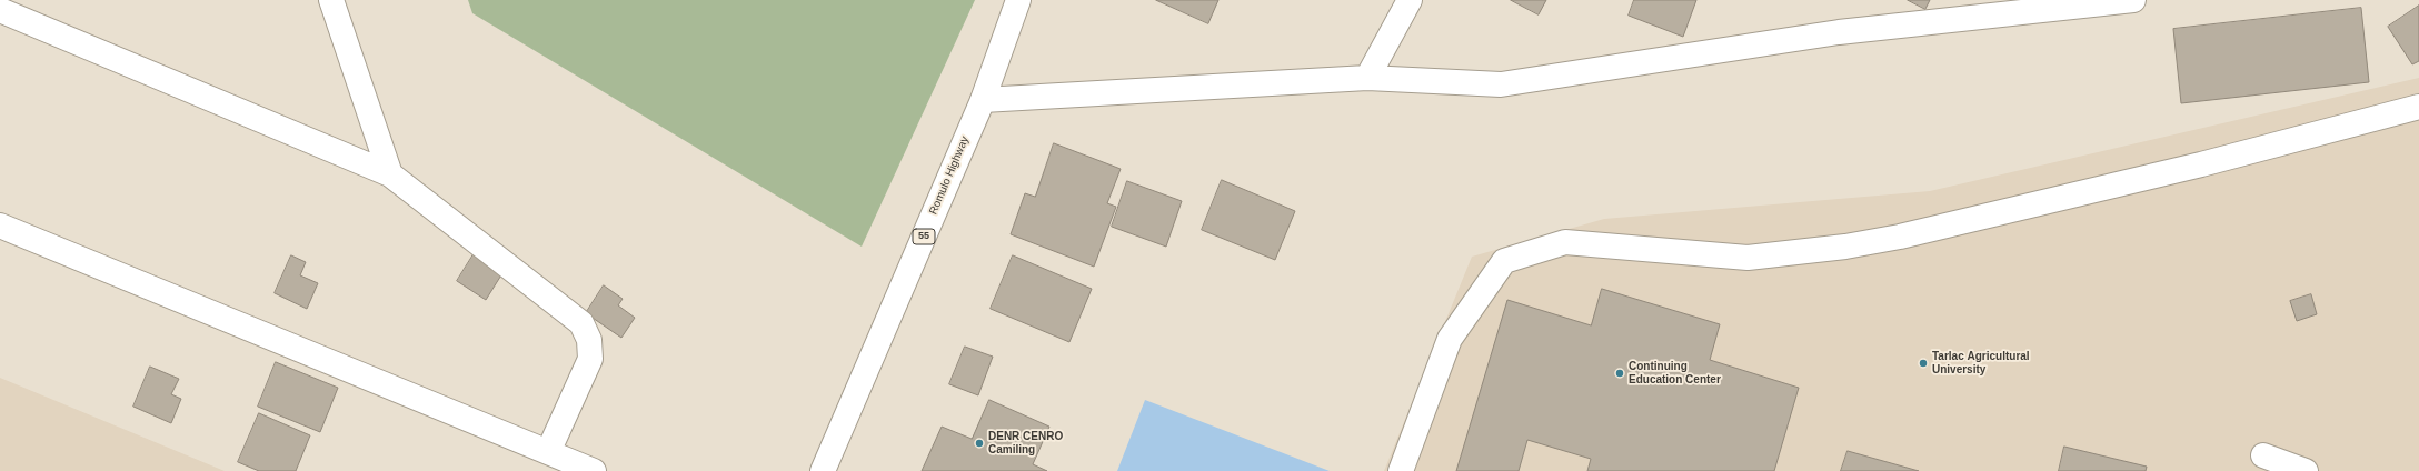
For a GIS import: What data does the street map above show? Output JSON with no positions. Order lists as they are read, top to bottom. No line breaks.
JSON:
{"streets":{"main road":["Romulo Highway","55"]},"places":["Tarlac Agricultural University","Continuing Education Center","DENR CENRO Camiling"]}
